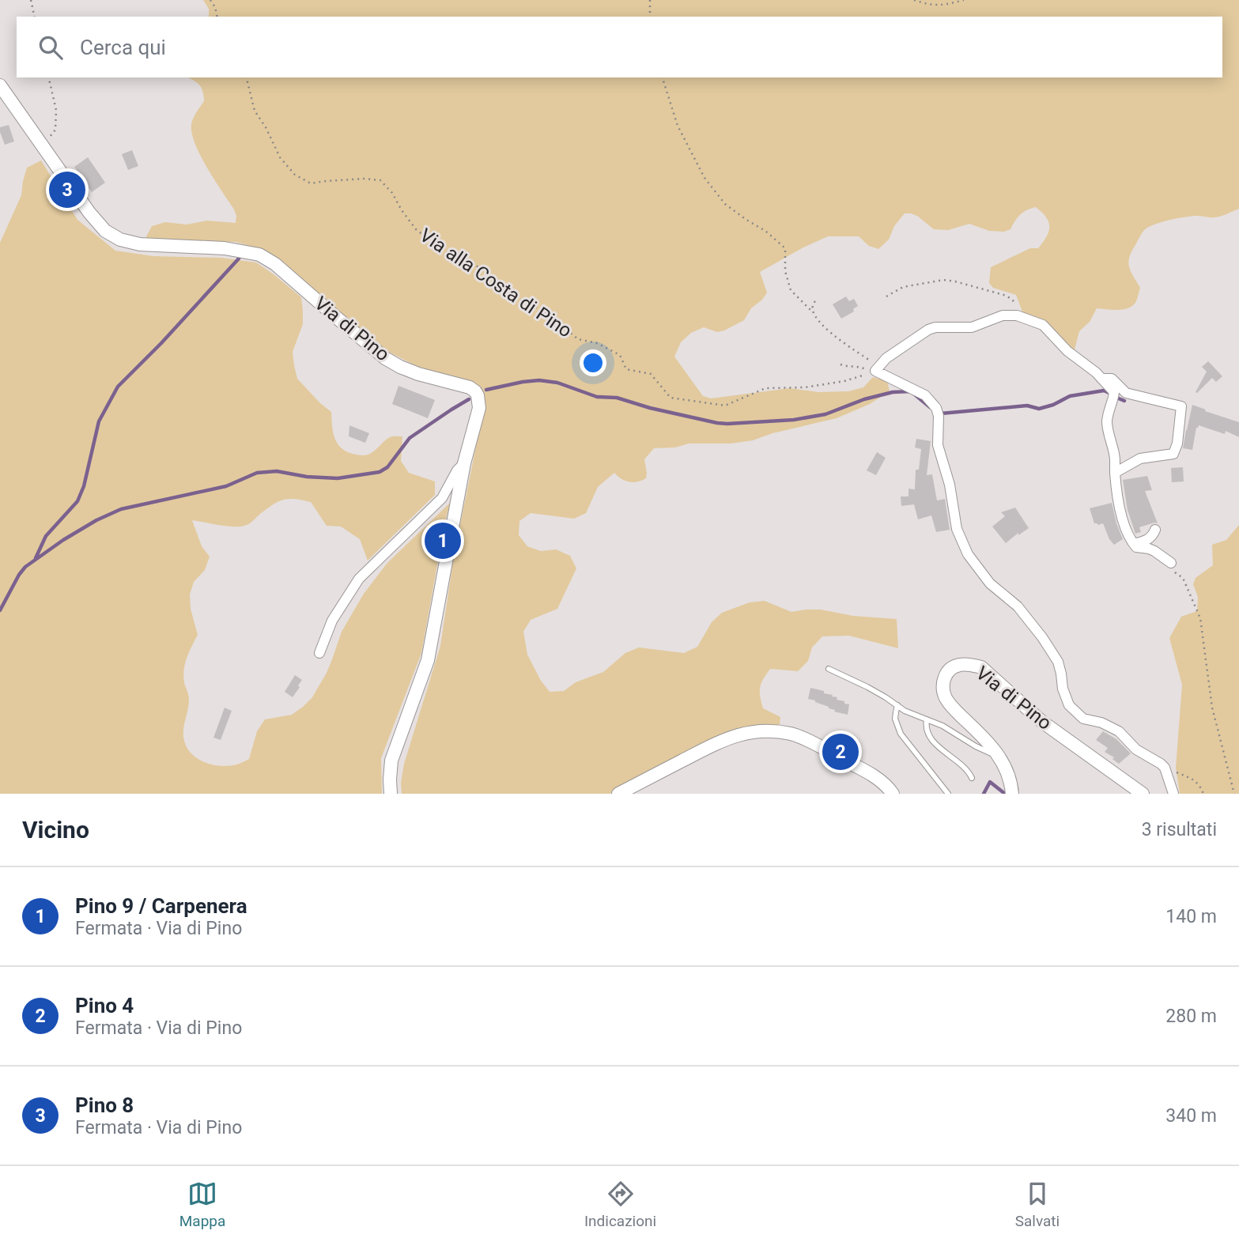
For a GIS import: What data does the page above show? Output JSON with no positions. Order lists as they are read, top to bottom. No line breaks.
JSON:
{"streets":{"street":["Via di Pino"],"path":["Via alla Costa di Pino"]},"page":{"search":"Cerca qui","pins":["3","1","2"],"heading":["Vicino","3 risultati"],"list":[{"mark":"1","name":"Pino 9 / Carpenera","note":"Fermata · Via di Pino","value":"140 m"},{"mark":"2","name":"Pino 4","note":"Fermata · Via di Pino","value":"280 m"},{"mark":"3","name":"Pino 8","note":"Fermata · Via di Pino","value":"340 m"}],"nav":["Mappa","Indicazioni","Salvati"]}}
